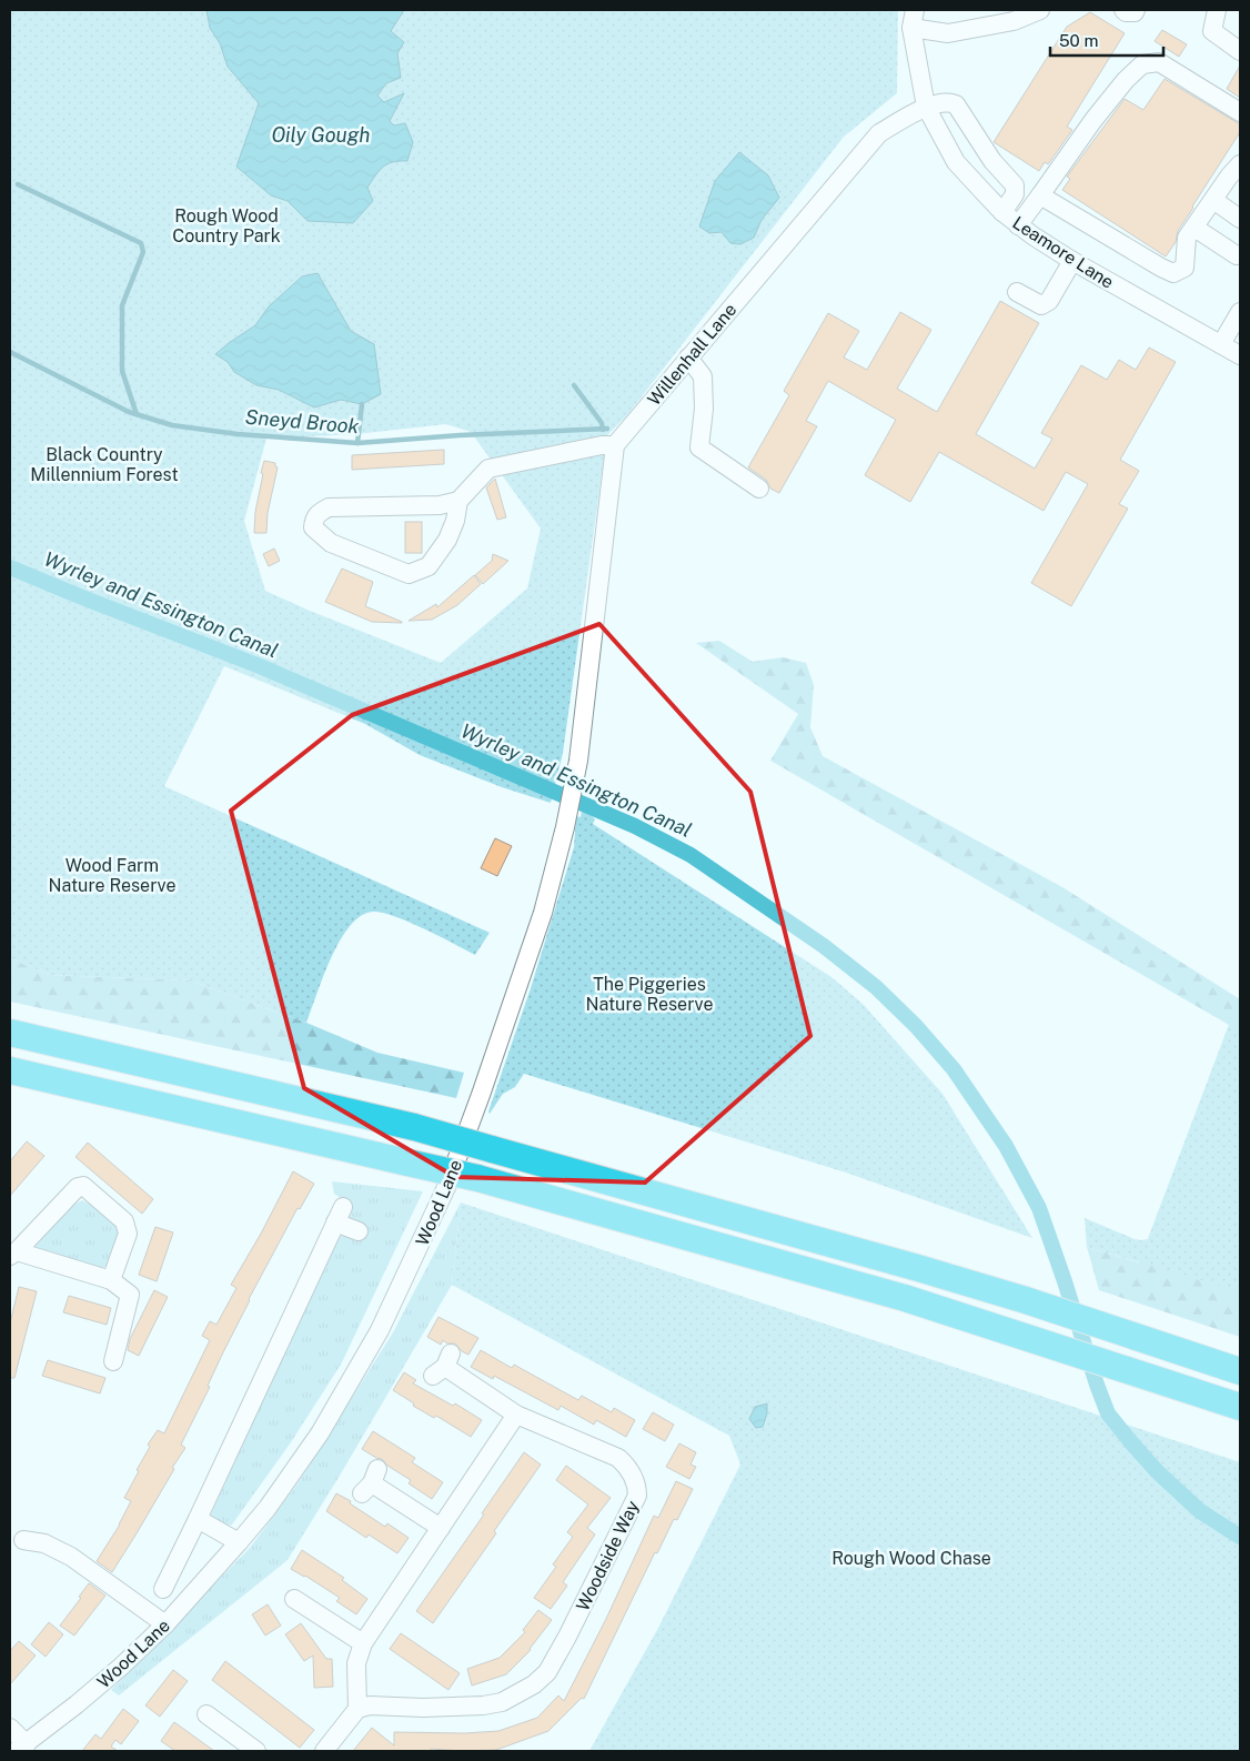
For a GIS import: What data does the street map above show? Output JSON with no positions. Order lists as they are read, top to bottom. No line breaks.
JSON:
{"streets":{"street":["Leamore Lane","Willenhall Lane","Wood Lane","Woodside Way"]},"crossings":[["Leamore Lane","Willenhall Lane"],["Willenhall Lane","Wood Lane"]],"water":["Oily Gough","Sneyd Brook","Wyrley and Essington Canal"],"parks":["Rough Wood Country Park","Black Country Millennium Forest","Wood Farm Nature Reserve","The Piggeries Nature Reserve","Rough Wood Chase"],"scale_bar":"50 m"}
